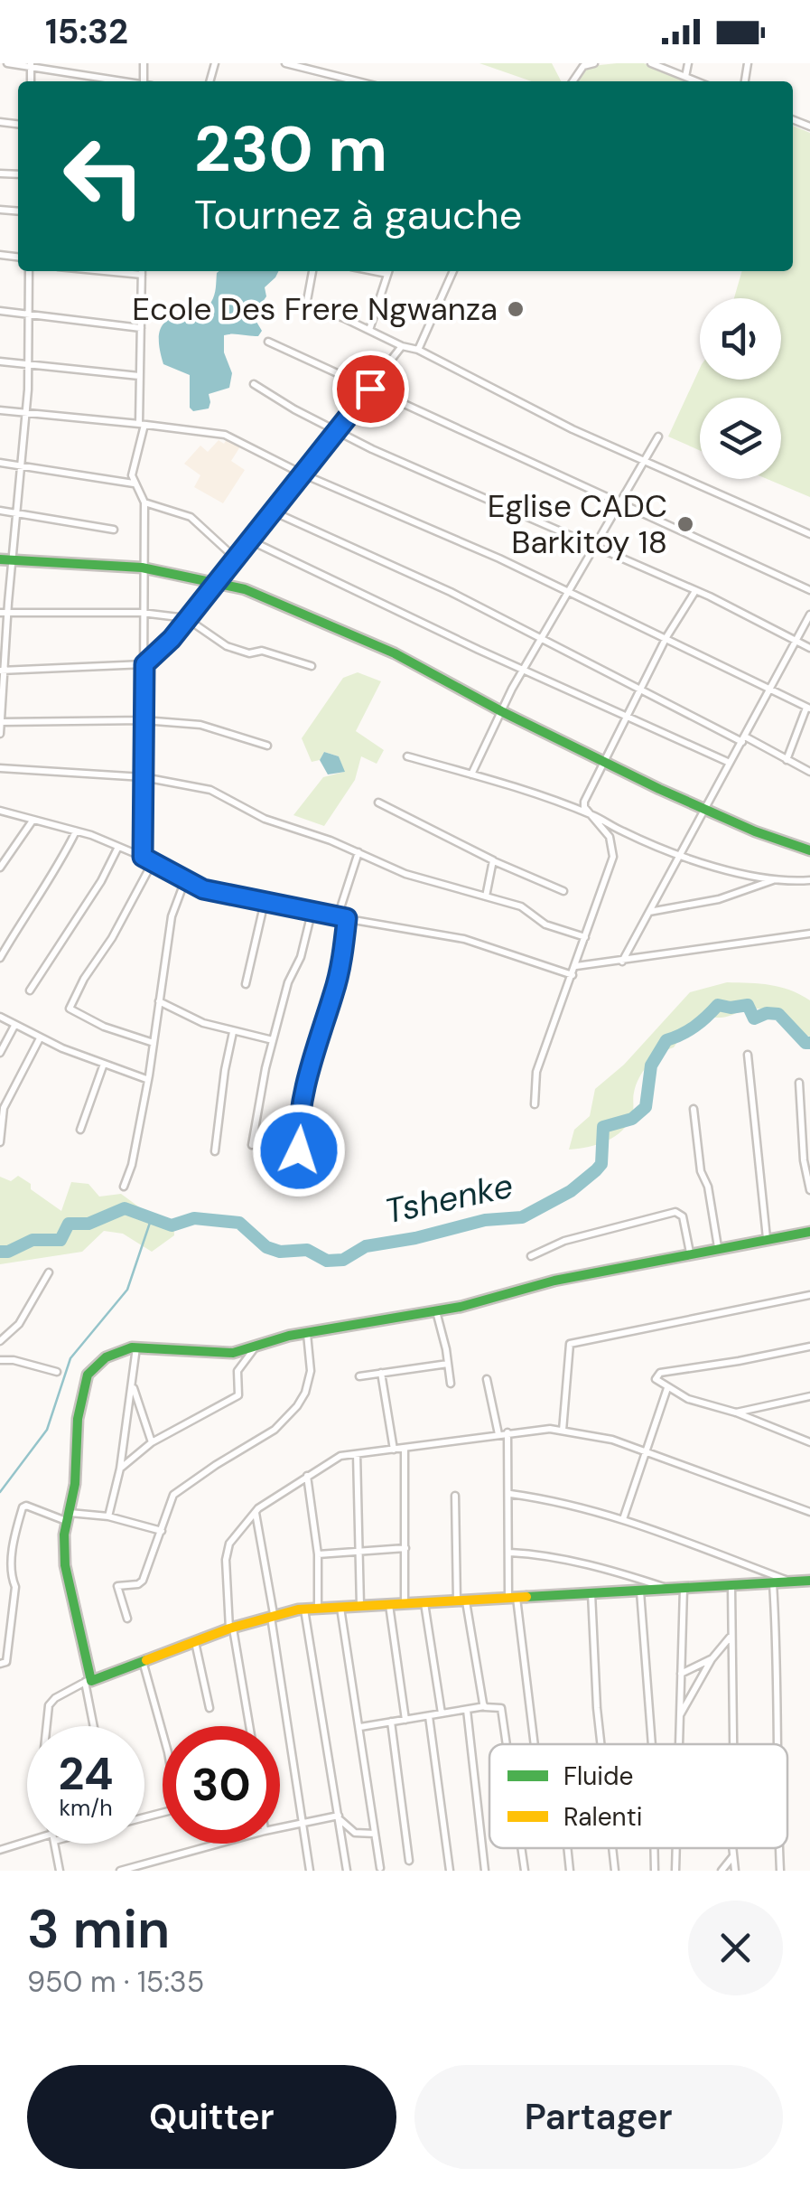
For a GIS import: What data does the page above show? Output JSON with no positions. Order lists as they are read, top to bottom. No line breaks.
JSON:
{"water":["Tshenke"],"places":["Ecole Des Frere Ngwanza","Eglise CADC Barkitoy 18"],"legend":["Fluide","Ralenti"],"page":{"status":"15:32","turn":["230 m","Tournez à gauche"],"speed":"24 km/h","limit":"30","heading":["3 min","950 m · 15:35"],"buttons":["Quitter","Partager"]}}
